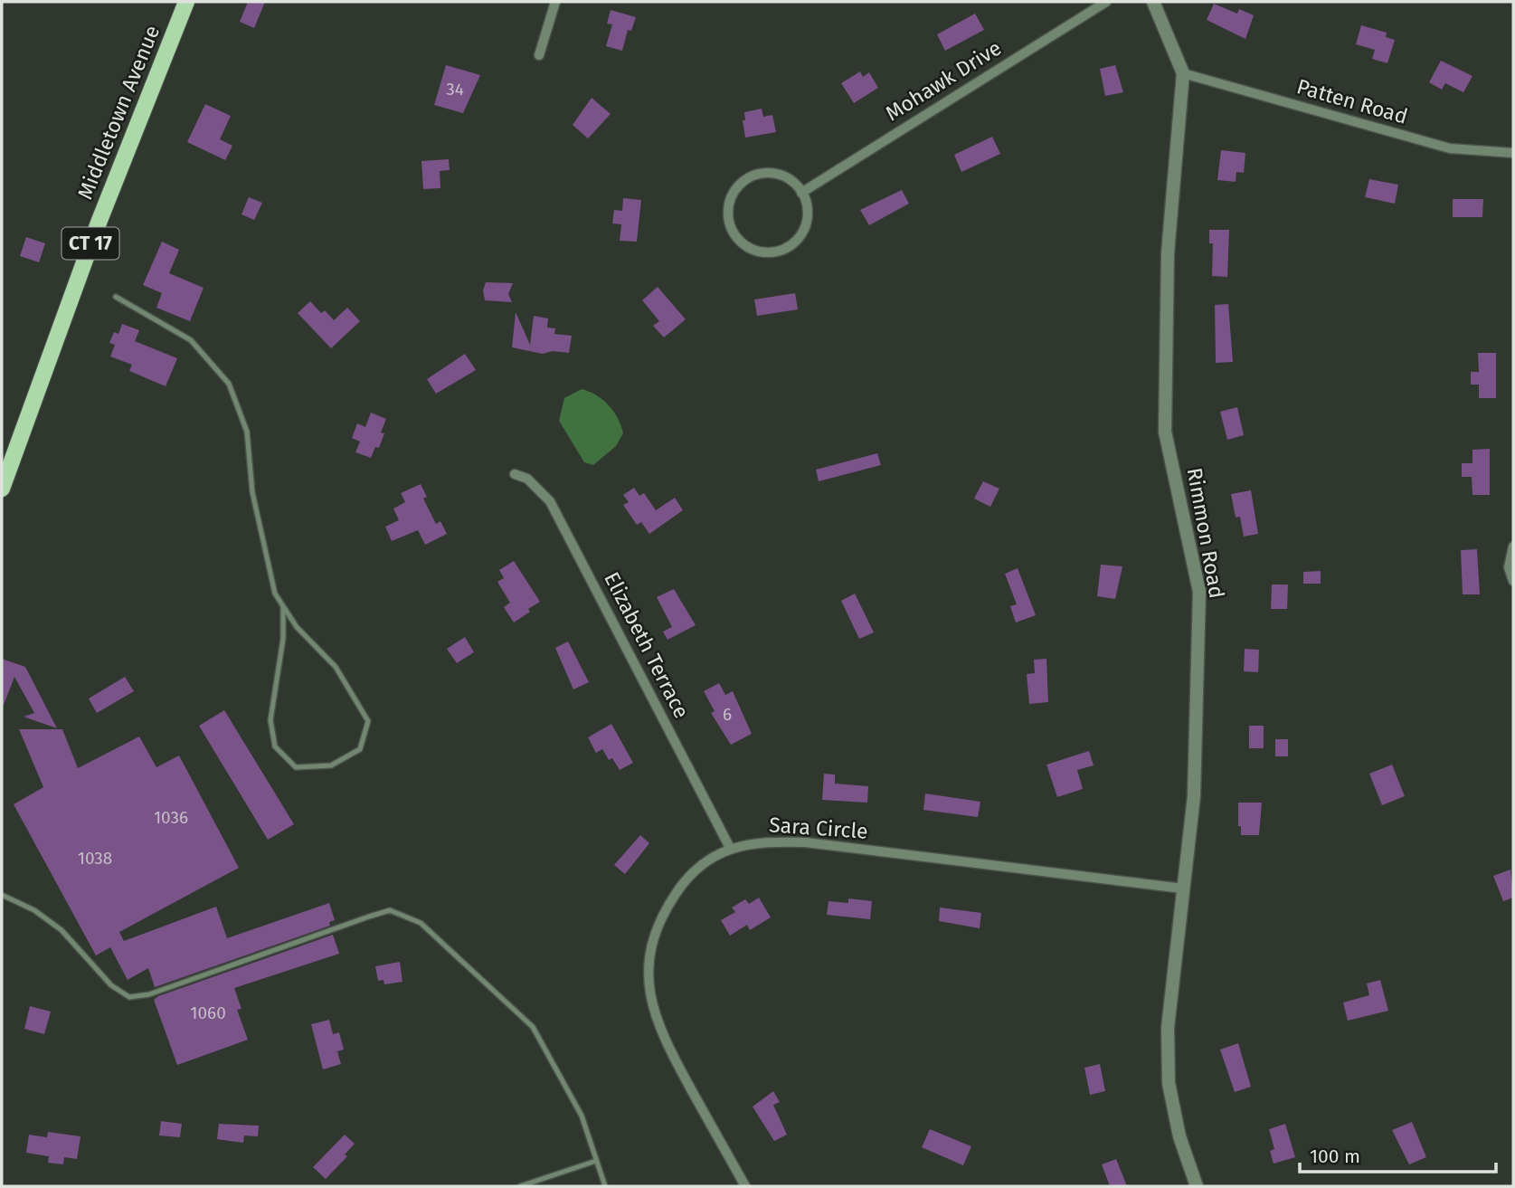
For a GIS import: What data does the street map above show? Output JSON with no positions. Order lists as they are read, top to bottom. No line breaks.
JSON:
{"streets":{"main road":["Middletown Avenue","CT 17"],"street":["Mohawk Drive","Patten Road","Rimmon Road","Elizabeth Terrace","Sara Circle"]},"crossings":[["Patten Road","Rimmon Road"],["Rimmon Road","Sara Circle"],["Elizabeth Terrace","Sara Circle"]],"house_numbers":["34","6","1036","1038","1060"],"scale_bar":"100 m"}
